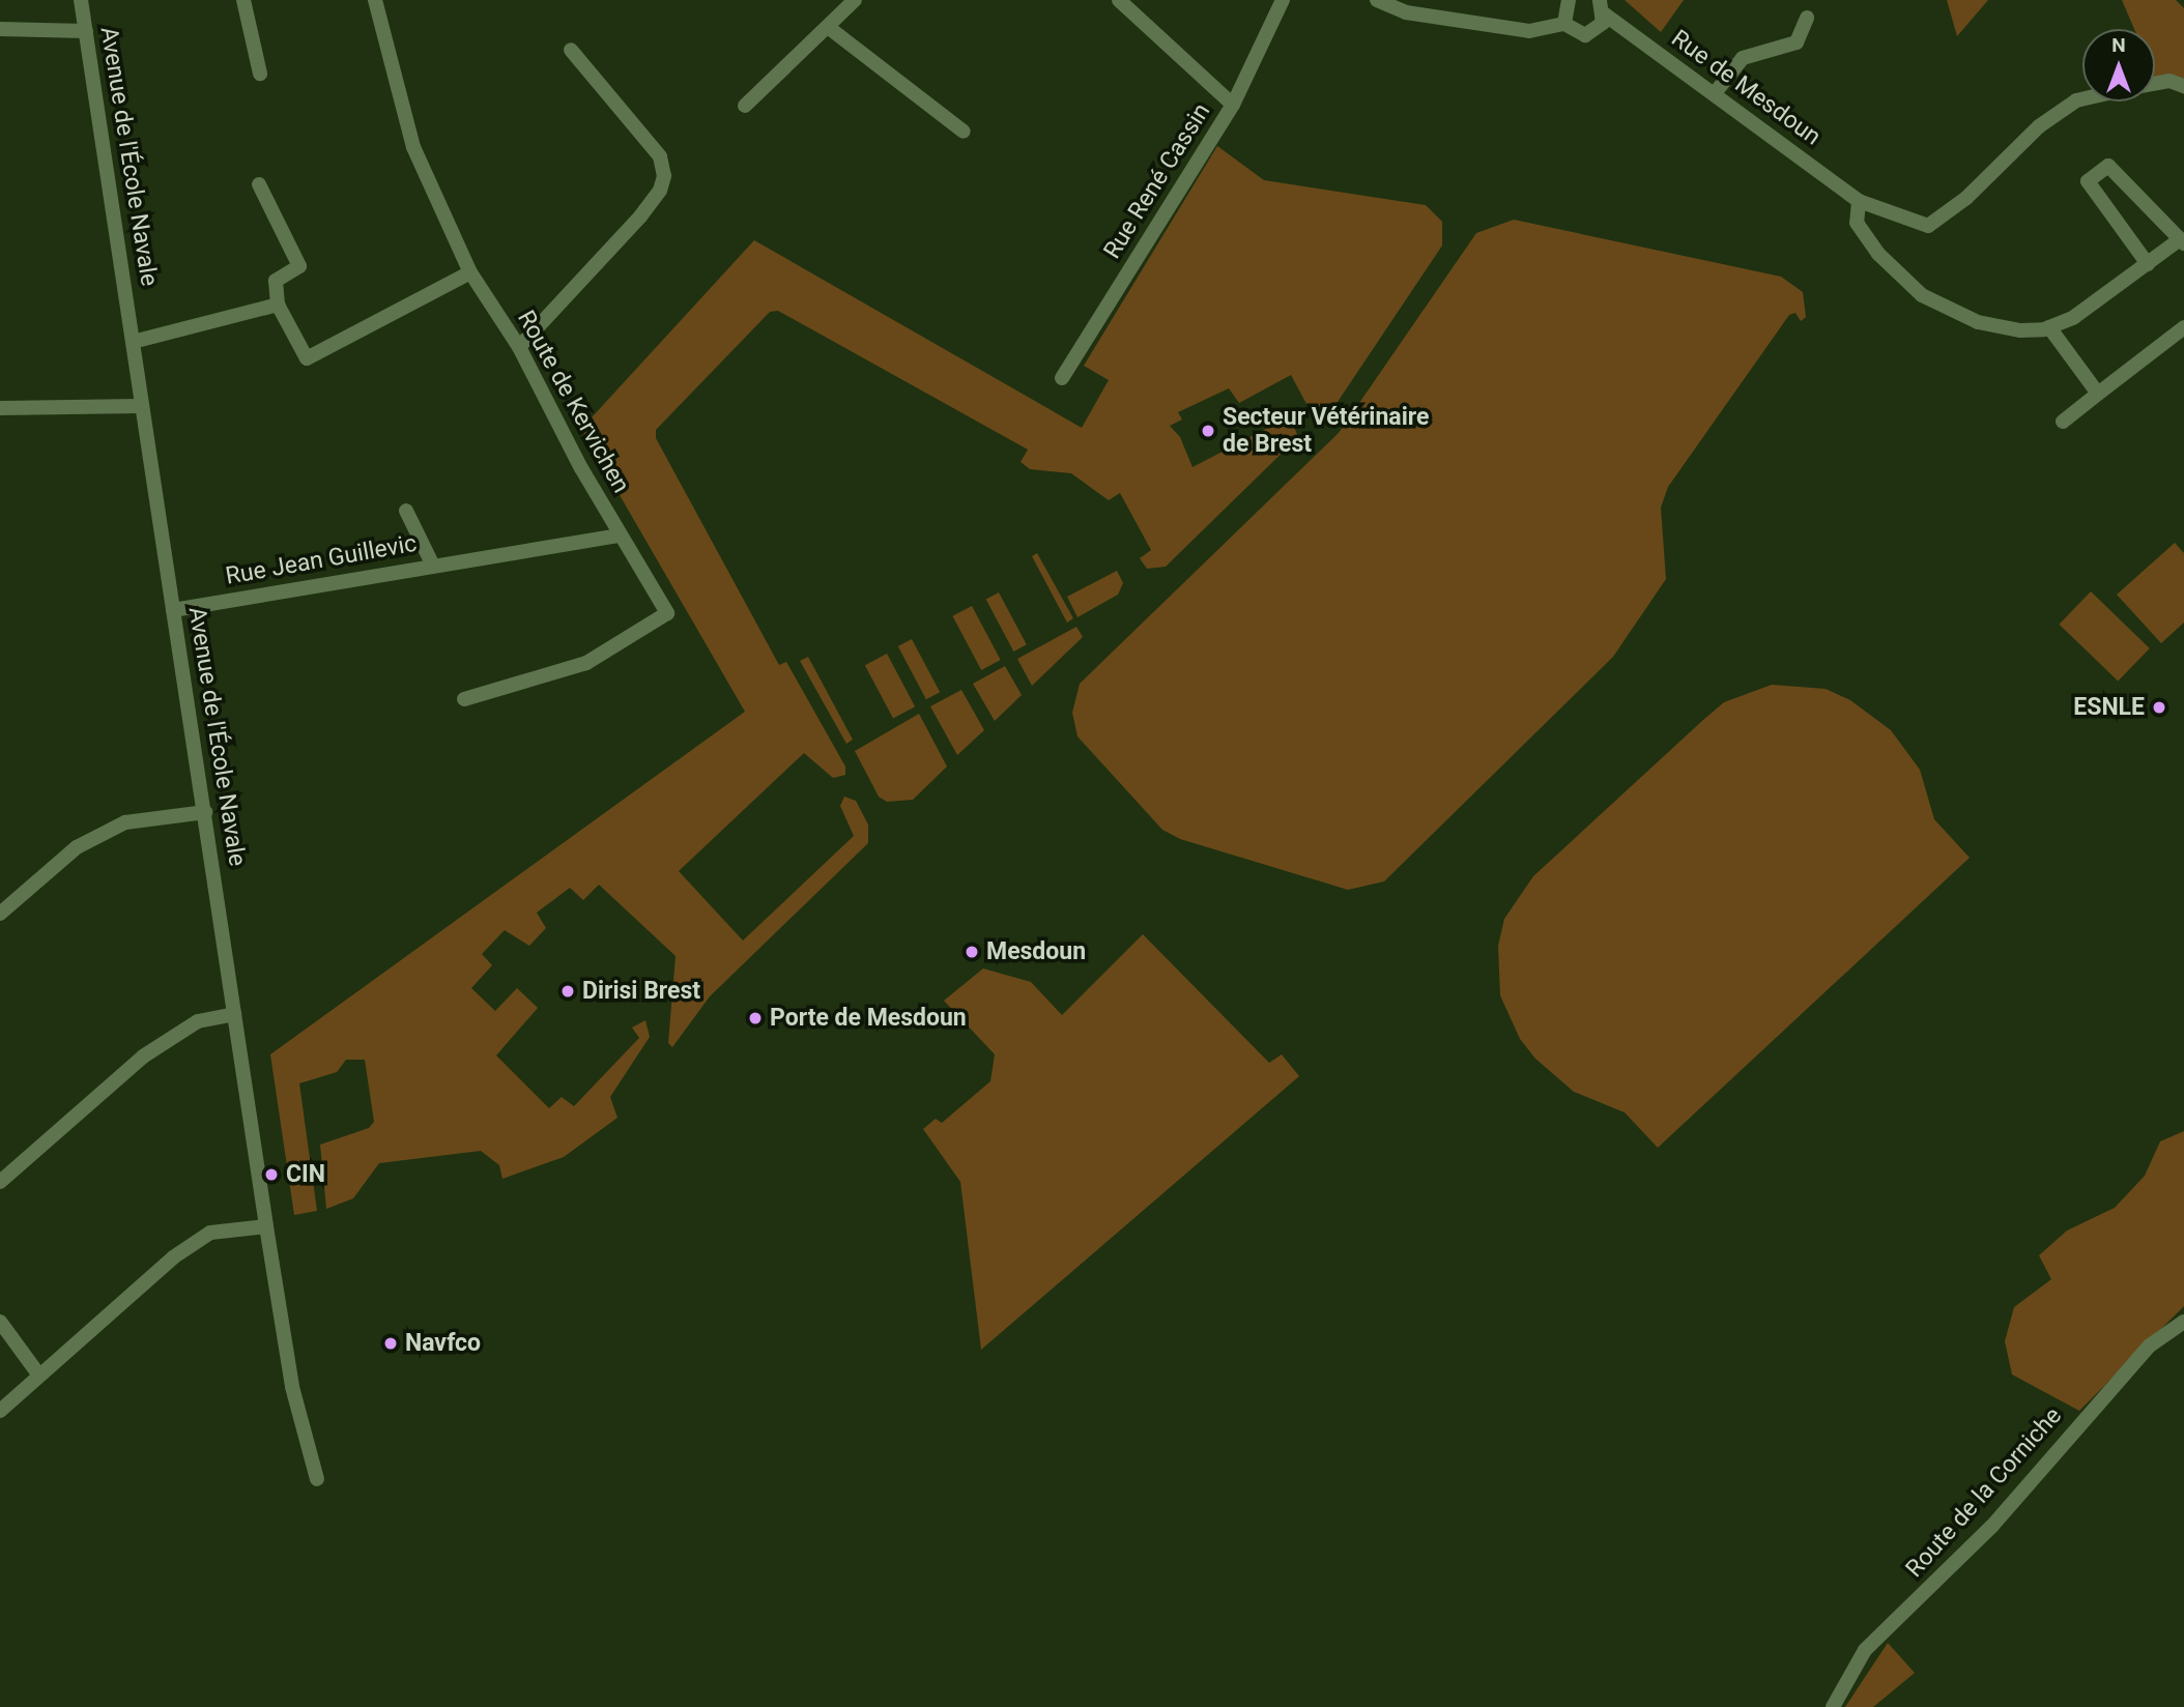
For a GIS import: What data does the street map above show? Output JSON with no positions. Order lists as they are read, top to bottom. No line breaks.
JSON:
{"streets":{"street":["Rue de Mesdoun","Avenue de l'École Navale","Rue René Cassin","Route de Kervichen","Rue Jean Guillevic","Route de la Corniche"]},"crossings":[["Avenue de l'École Navale","Rue Jean Guillevic"],["Route de Kervichen","Rue Jean Guillevic"]],"places":["Secteur Vétérinaire de Brest","ESNLE","Mesdoun","Dirisi Brest","Porte de Mesdoun","CIN","Navfco"],"north":"top"}
